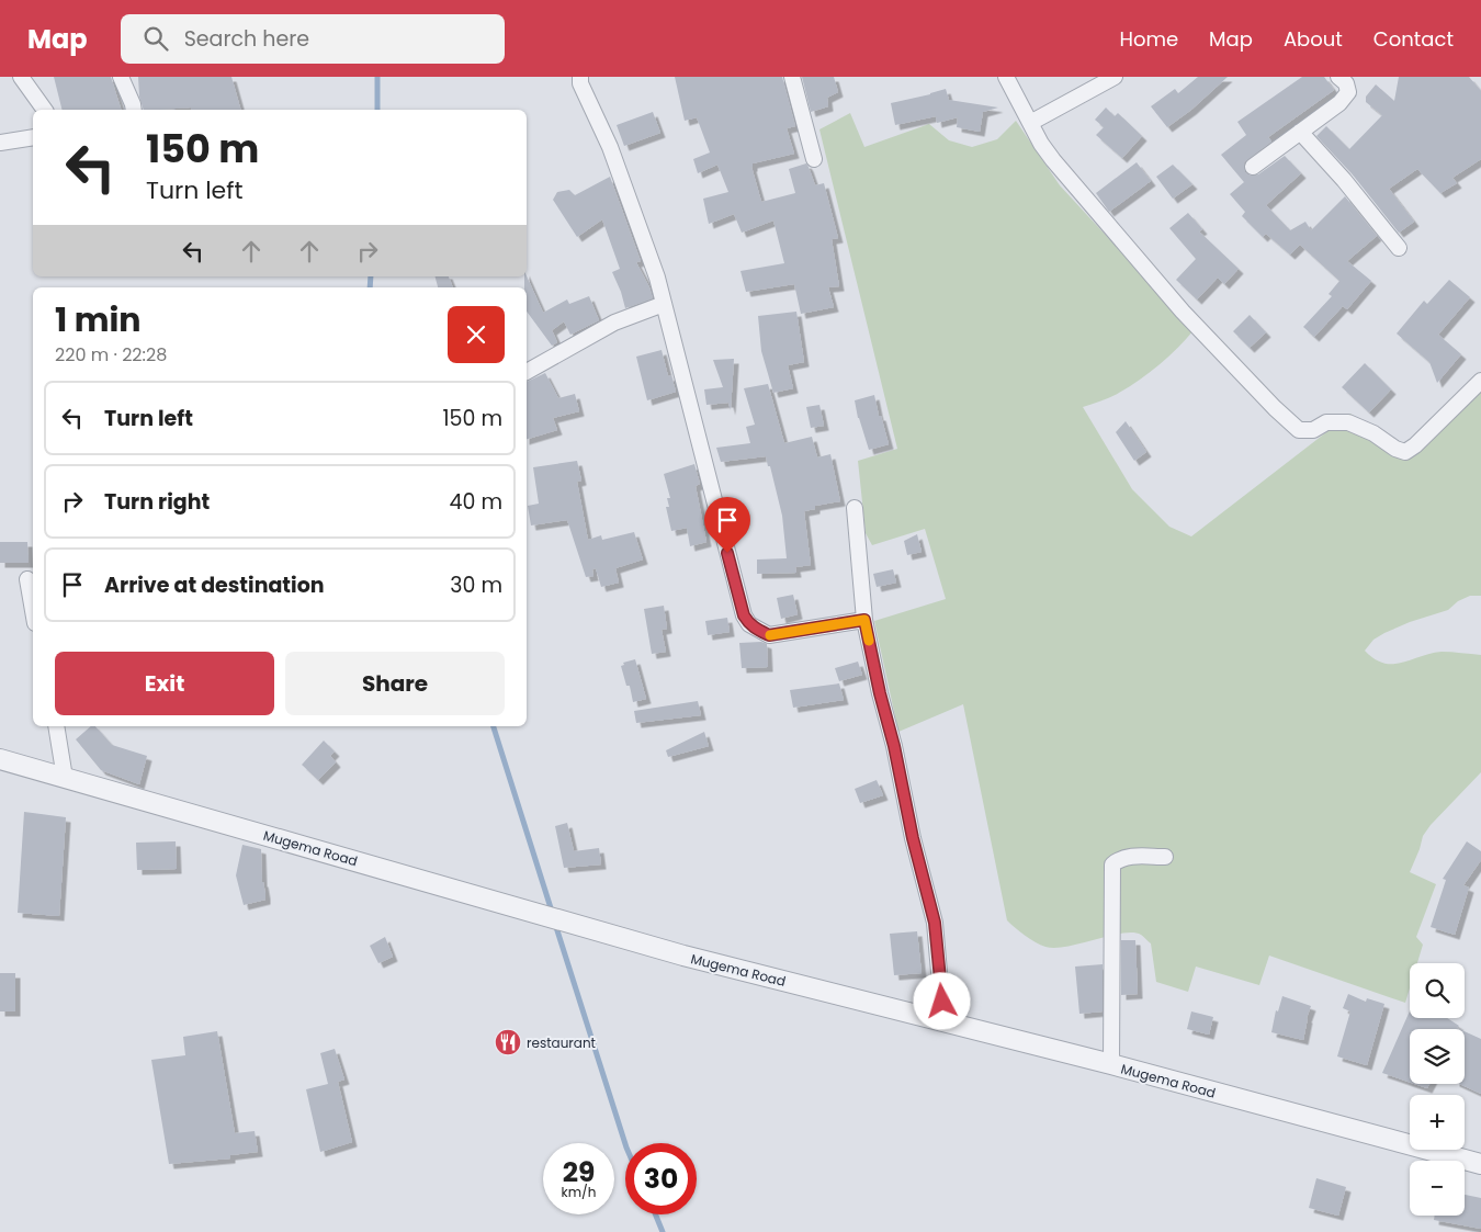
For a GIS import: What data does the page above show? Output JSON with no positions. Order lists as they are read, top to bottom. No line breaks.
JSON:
{"streets":{"street":["Mugema Road"]},"places":{"restaurant":["restaurant"]},"page":{"header":"Map","search":"Search here","nav":["Home","Map","About","Contact"],"turn":["150 m","Turn left"],"heading":["1 min","220 m · 22:28"],"list":[{"name":"Turn left","value":"150 m"},{"name":"Turn right","value":"40 m"},{"name":"Arrive at destination","value":"30 m"}],"buttons":["Exit","Share"],"map_buttons":["+","−"],"speed":"29 km/h","limit":"30"}}
